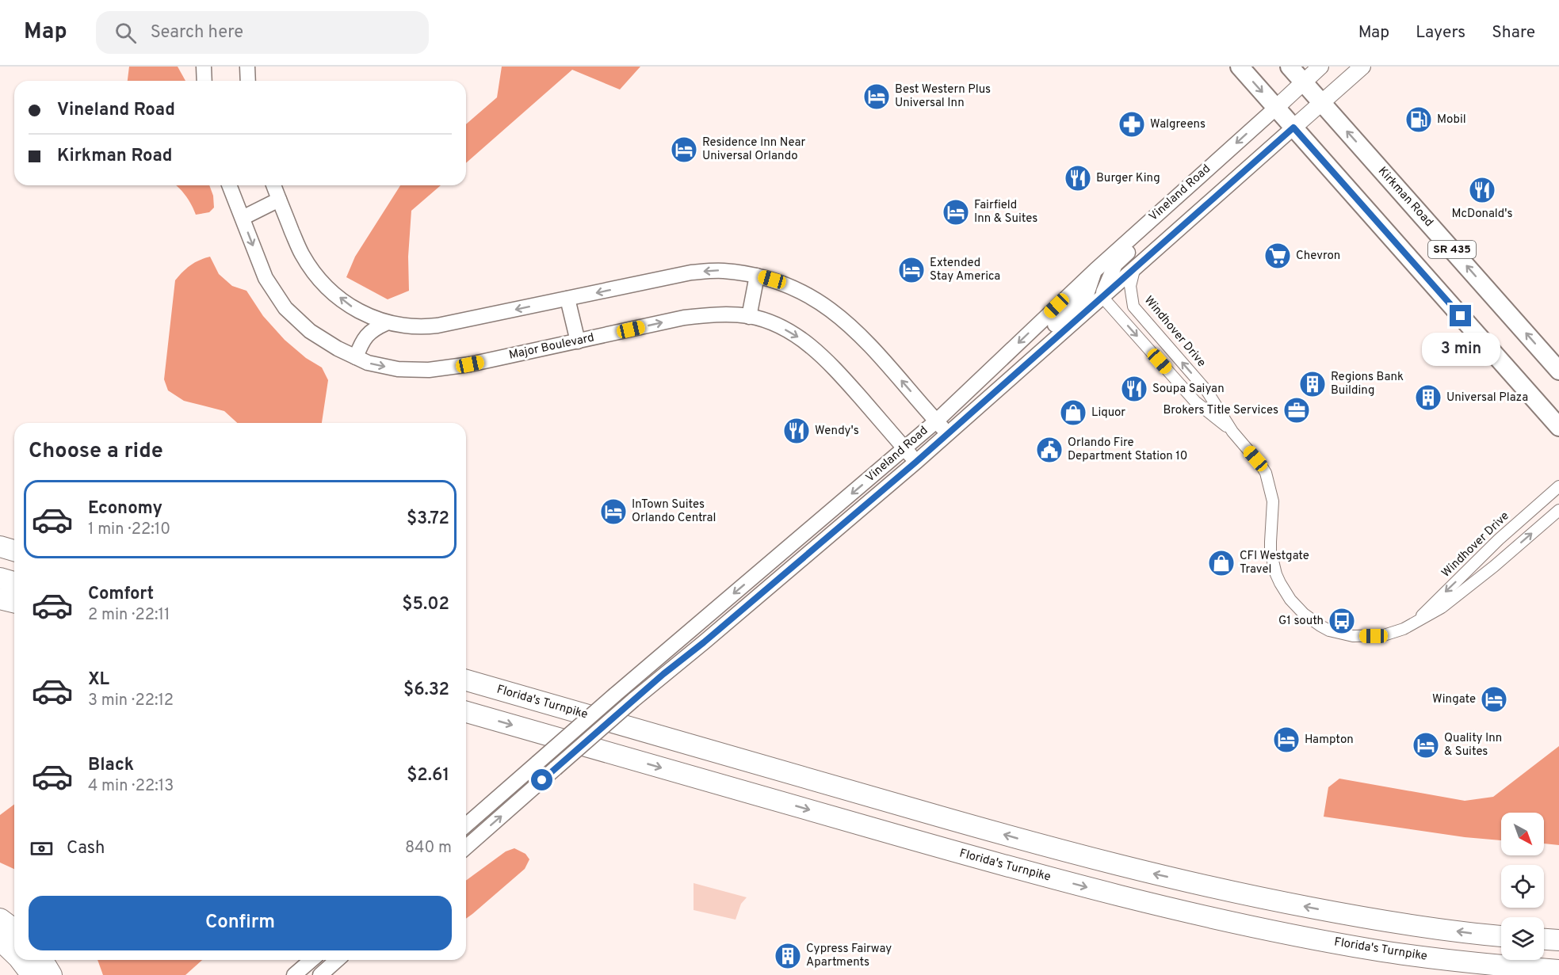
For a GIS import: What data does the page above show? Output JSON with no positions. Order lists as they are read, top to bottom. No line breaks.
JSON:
{"streets":{"highway":["Florida's Turnpike"],"main road":["Vineland Road","Kirkman Road","SR 435"],"street":["Windhover Drive","Major Boulevard"]},"crossings":[["Vineland Road","Kirkman Road"],["Vineland Road","SR 435"],["Vineland Road","Windhover Drive"],["Vineland Road","Major Boulevard"]],"one_way":["Major Boulevard"],"places":{"hotel":["Best Western Plus Universal Inn","Residence Inn Near Universal Orlando","Fairfield Inn & Suites","Extended Stay America","InTown Suites Orlando Central","Wingate","Hampton","Quality Inn & Suites"],"fuel station":["Mobil"],"pharmacy":["Walgreens"],"restaurant":["Burger King","McDonald's","Soupa Saiyan","Wendy's"],"supermarket":["Chevron"],"building":["Regions Bank Building","Universal Plaza","Cypress Fairway Apartments"],"office":["Brokers Title Services"],"shop":["Liquor","CFI Westgate Travel"],"public building":["Orlando Fire Department Station 10"],"bus stop":["G1 south"]},"north":"bottom right","page":{"header":"Map","search":"Search here","nav":["Map","Layers","Share"],"banner":["Vineland Road","Kirkman Road"],"bubble":"3 min","heading":"Choose a ride","list":[{"name":"Economy","note":"1 min · 22:10","value":"$3.72"},{"name":"Comfort","note":"2 min · 22:11","value":"$5.02"},{"name":"XL","note":"3 min · 22:12","value":"$6.32"},{"name":"Black","note":"4 min · 22:13","value":"$2.61"}],"pay":["Cash","840 m"],"buttons":"Confirm"}}
